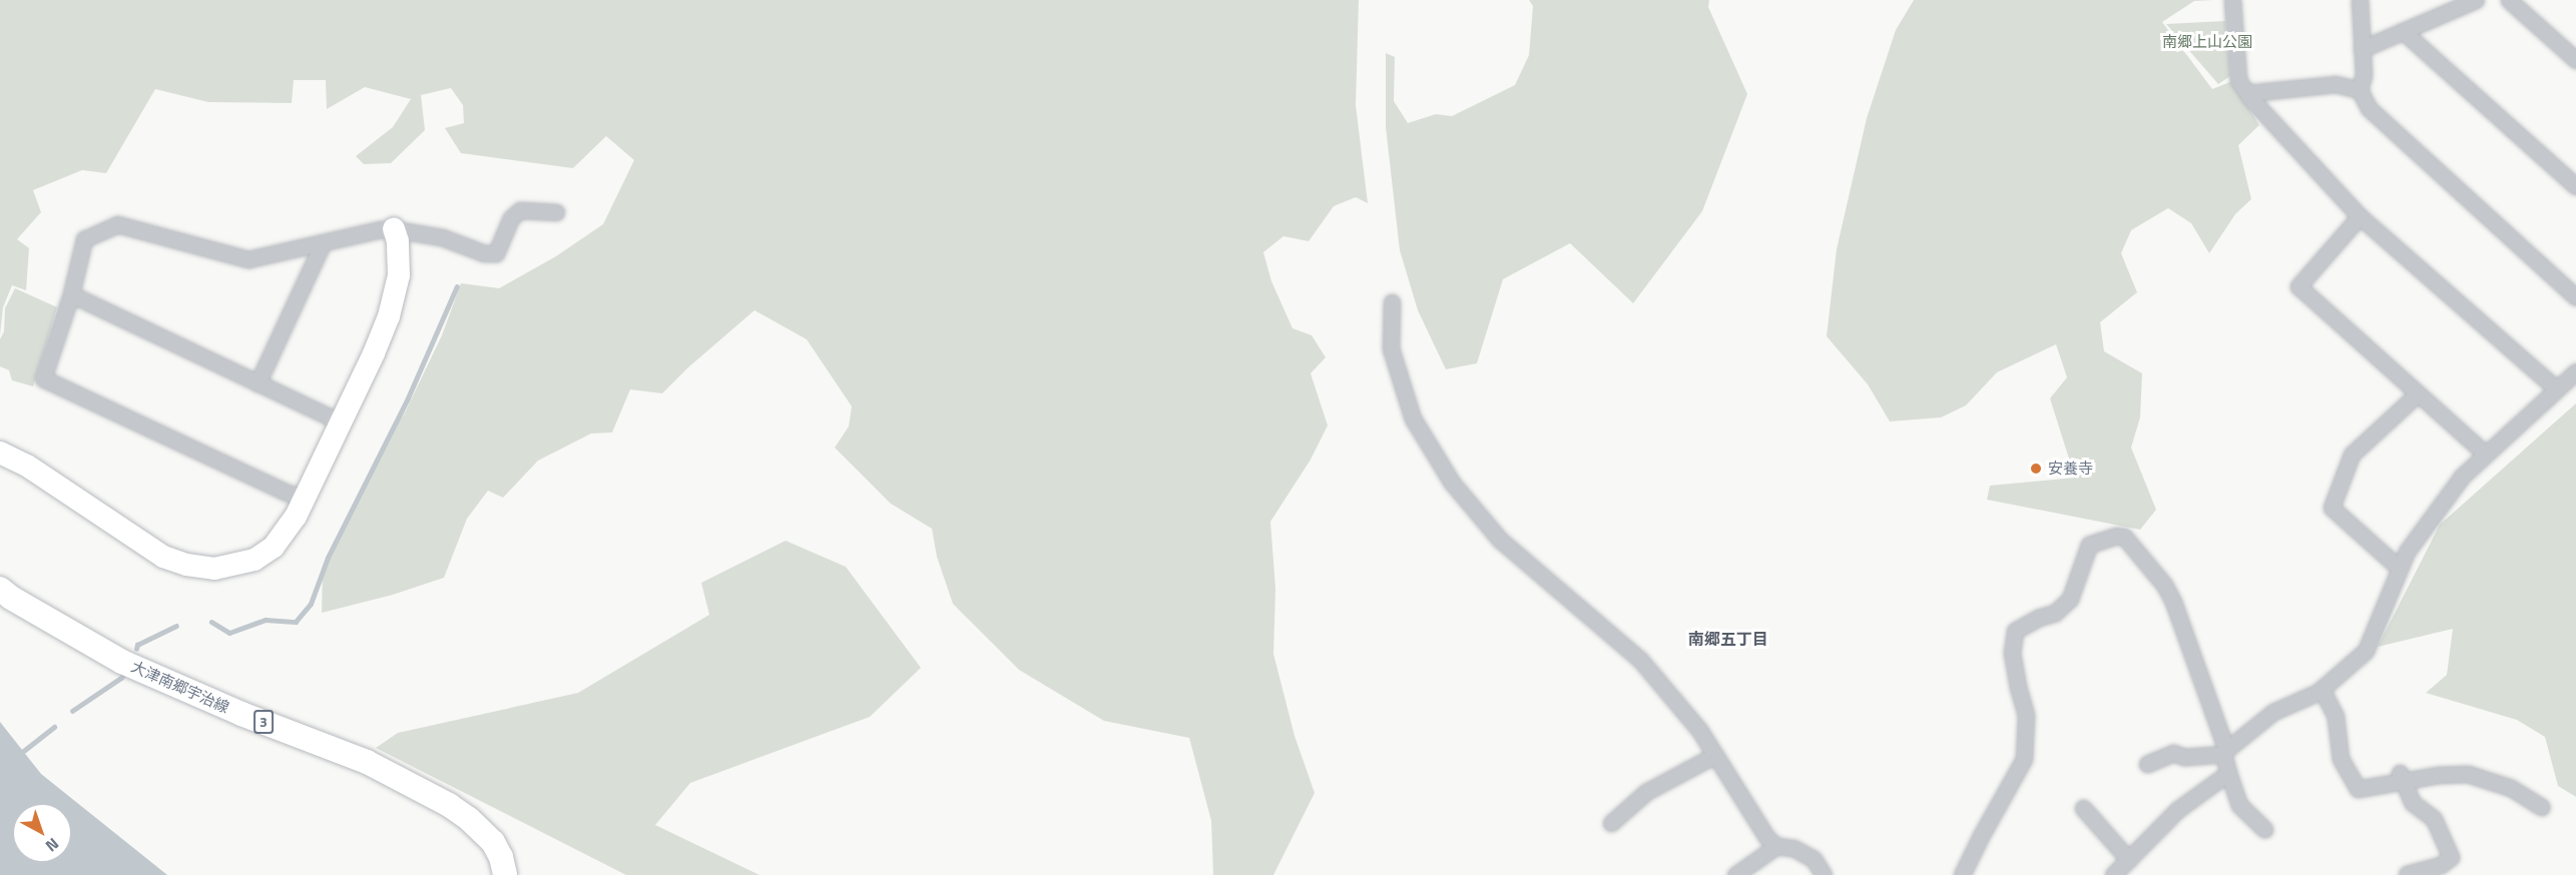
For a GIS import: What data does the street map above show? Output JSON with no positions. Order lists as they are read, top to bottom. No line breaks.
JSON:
{"streets":{"main road":["大津南郷宇治線","3"]},"districts":["南郷五丁目"],"parks":["南郷上山公園"],"places":["安養寺"],"north":"bottom right"}
